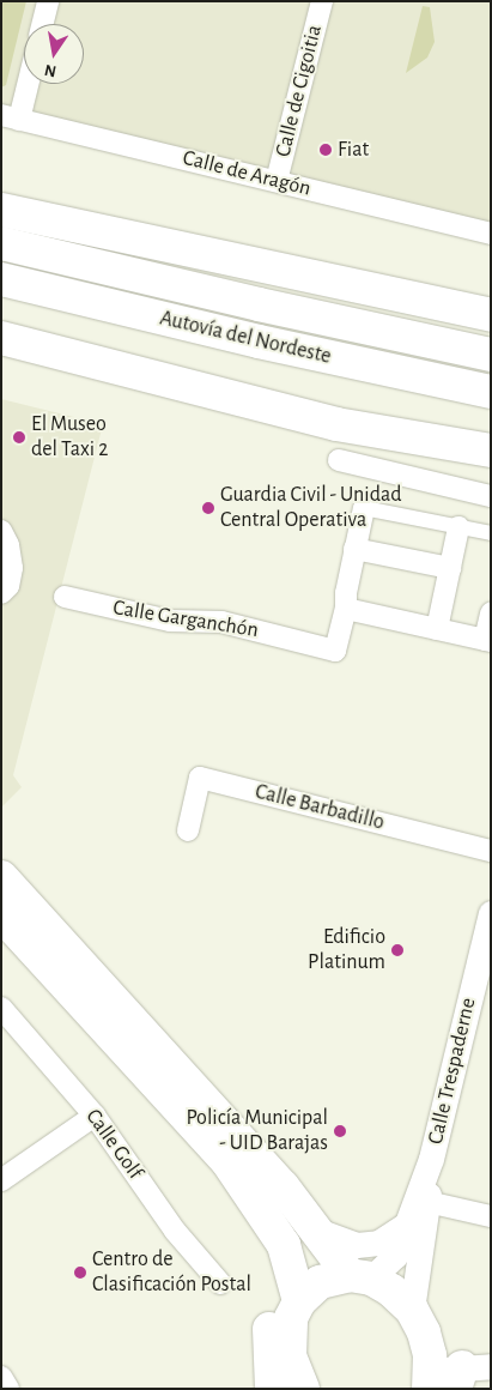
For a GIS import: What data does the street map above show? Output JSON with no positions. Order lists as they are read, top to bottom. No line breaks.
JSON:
{"streets":{"main road":["Autovía del Nordeste"],"street":["Calle de Cigoitia","Calle de Aragón","Calle Garganchón","Calle Barbadillo","Calle Trespaderne","Calle Golf"]},"crossings":[["Calle de Cigoitia","Calle de Aragón"]],"places":["Fiat","El Museo del Taxi 2","Guardia Civil - Unidad Central Operativa","Edificio Platinum","Policía Municipal - UID Barajas","Centro de Clasificación Postal"],"north":"bottom"}
